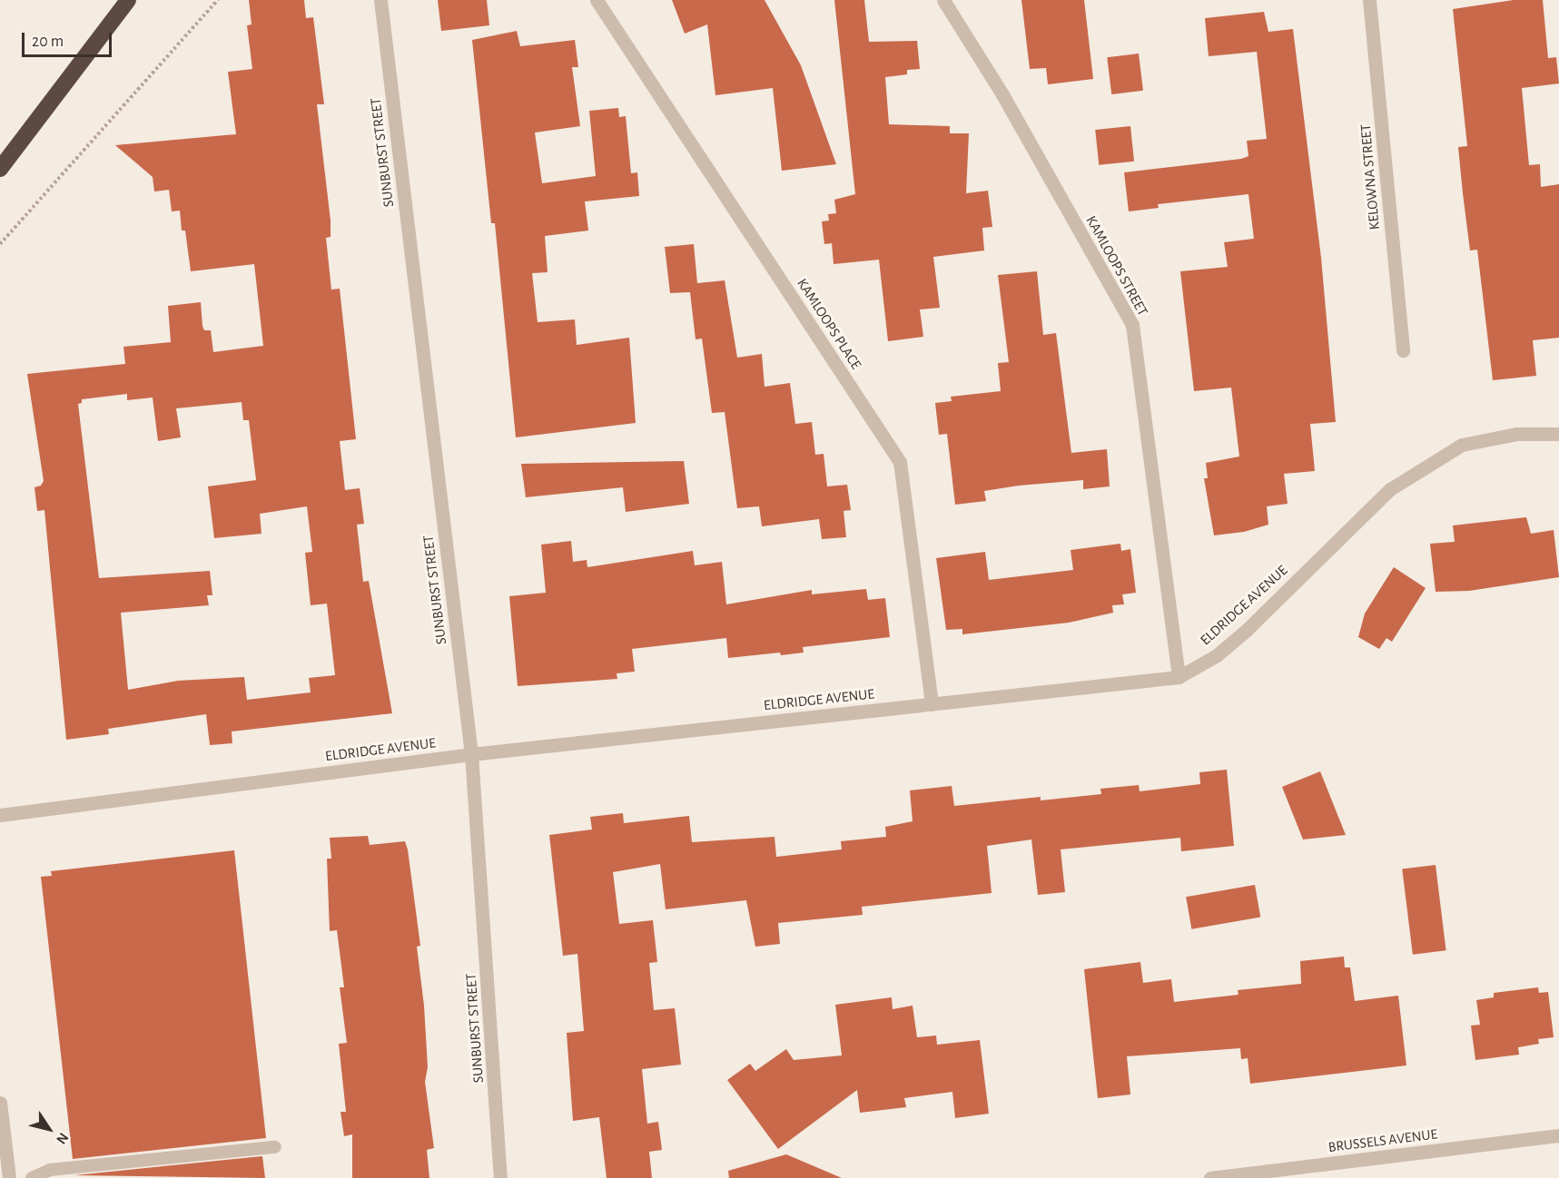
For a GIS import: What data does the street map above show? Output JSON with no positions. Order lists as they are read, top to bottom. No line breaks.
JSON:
{"streets":{"street":["SUNBURST STREET","KELOWNA STREET","KAMLOOPS STREET","KAMLOOPS PLACE","ELDRIDGE AVENUE","BRUSSELS AVENUE"]},"crossings":[["SUNBURST STREET","ELDRIDGE AVENUE"],["KAMLOOPS STREET","ELDRIDGE AVENUE"],["KAMLOOPS PLACE","ELDRIDGE AVENUE"]],"scale_bar":"20 m","north":"bottom right"}
